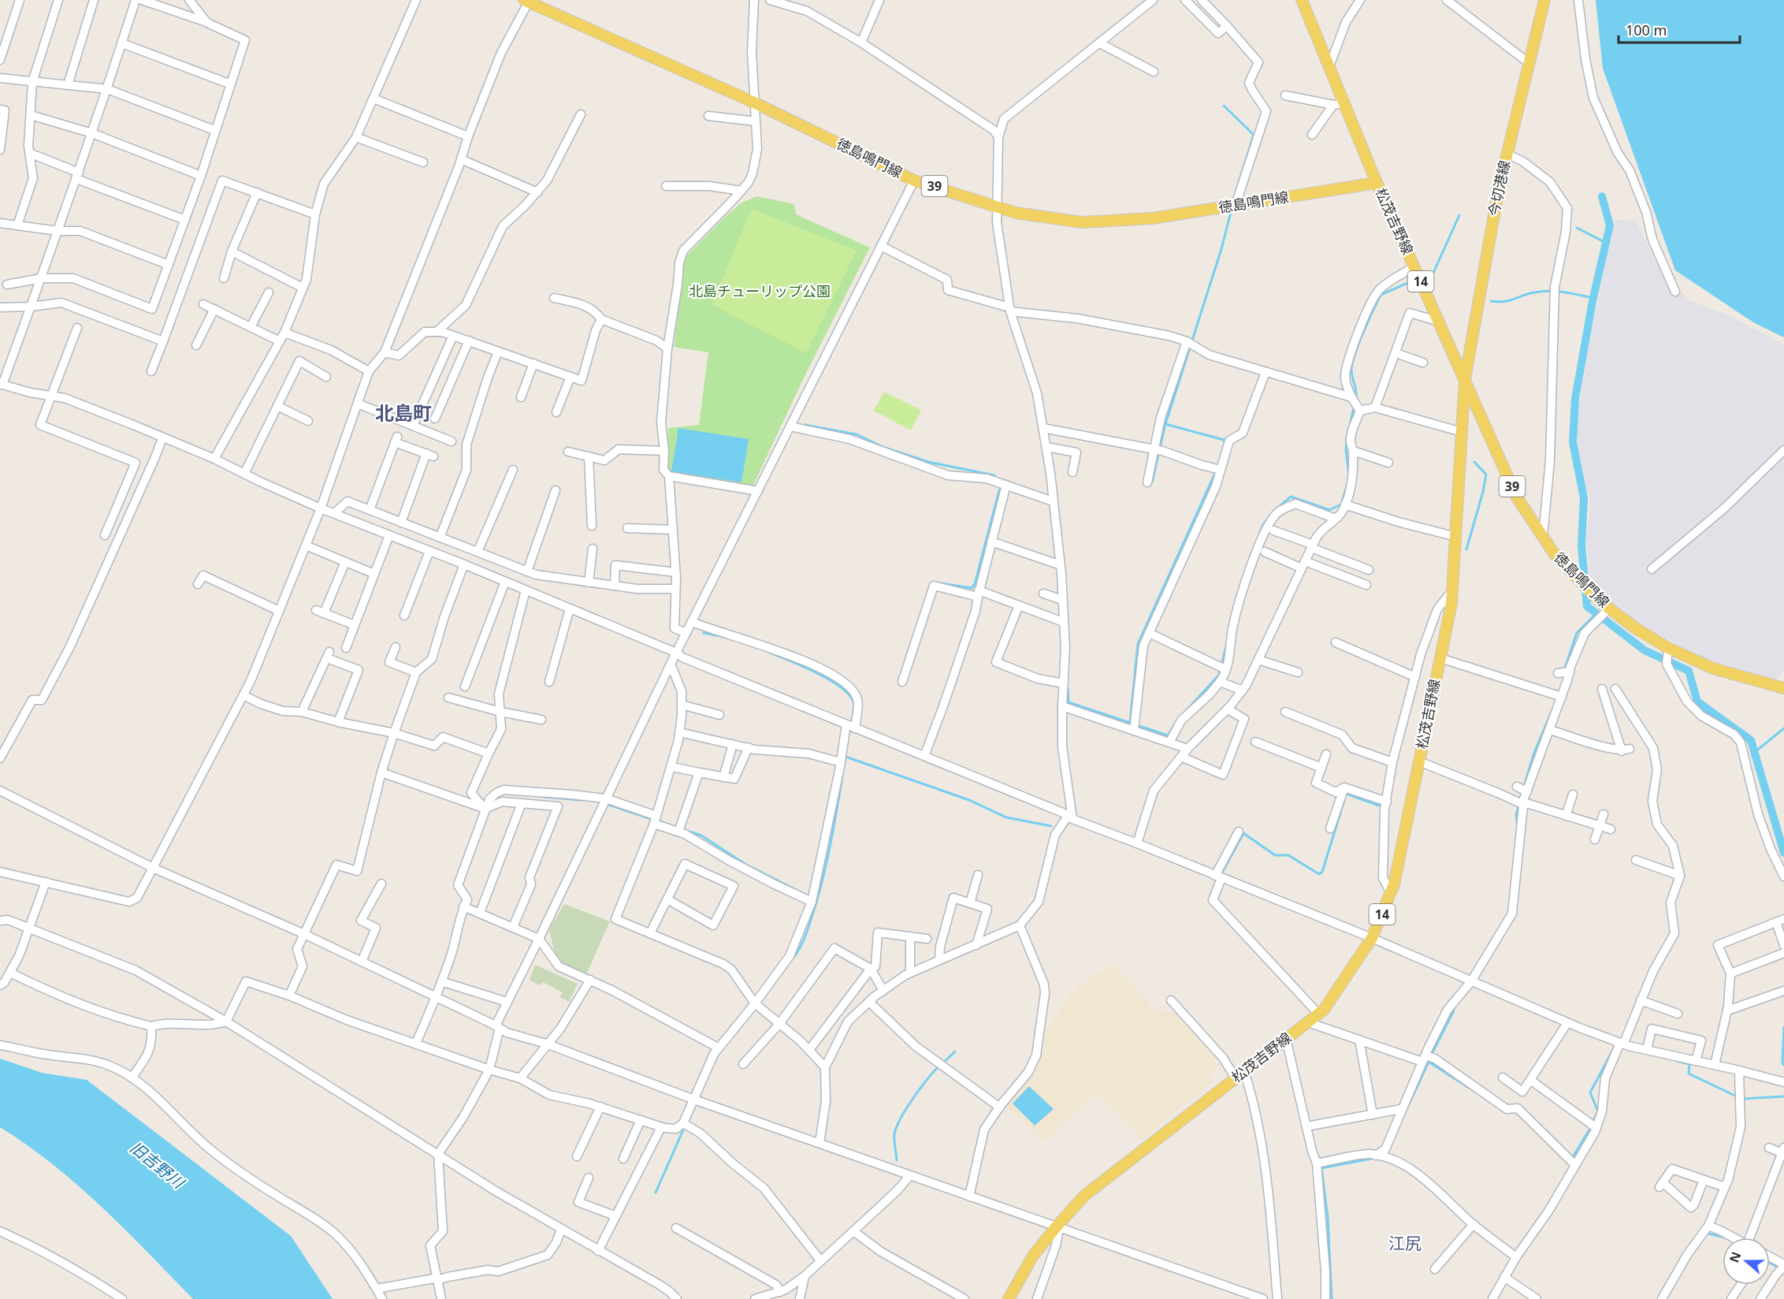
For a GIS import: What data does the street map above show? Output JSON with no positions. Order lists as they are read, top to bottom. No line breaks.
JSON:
{"streets":{"main road":["徳島鳴門線","39","今切港線","松茂吉野線","14"]},"crossings":[["徳島鳴門線","今切港線"],["徳島鳴門線","松茂吉野線"],["今切港線","松茂吉野線"]],"districts":["北島町","江尻"],"water":["旧吉野川"],"parks":["北島チューリップ公園"],"scale_bar":"100 m","north":"left"}
